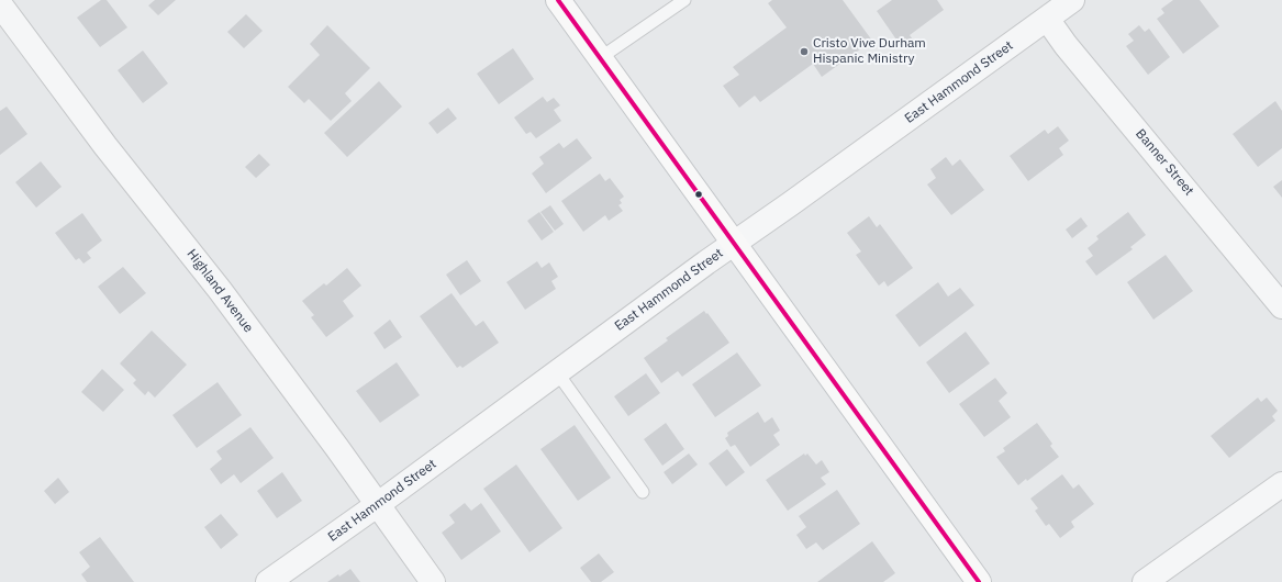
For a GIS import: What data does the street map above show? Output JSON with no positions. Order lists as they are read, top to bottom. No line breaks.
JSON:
{"streets":{"street":["East Hammond Street","Banner Street","Highland Avenue"]},"crossings":[["East Hammond Street","Banner Street"],["East Hammond Street","Highland Avenue"]],"places":["Cristo Vive Durham Hispanic Ministry"]}
